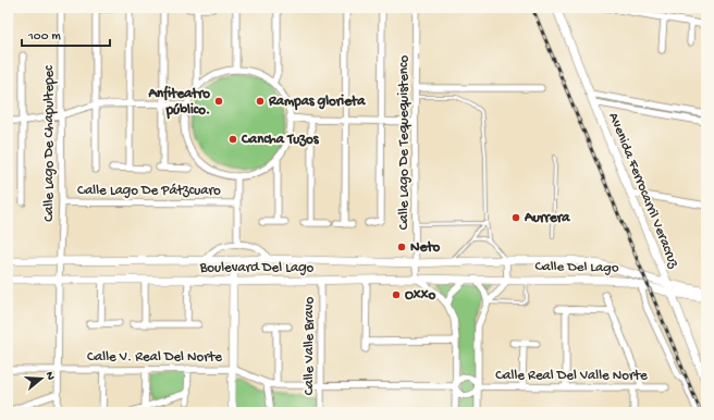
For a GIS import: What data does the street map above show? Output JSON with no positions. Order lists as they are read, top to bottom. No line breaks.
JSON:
{"streets":{"street":["Calle Lago De Tequequistenco","Calle Lago De Chapultepec","Calle Lago De Pátzcuaro","Avenida Ferrocarril Veracruz","Boulevard Del Lago","Calle Del Lago","Calle Valle Bravo","Calle V. Real Del Norte","Calle Real Del Valle Norte"]},"crossings":[["Calle Lago De Tequequistenco","Boulevard Del Lago"],["Calle Lago De Chapultepec","Calle Lago De Pátzcuaro"],["Calle Lago De Chapultepec","Boulevard Del Lago"],["Calle Lago De Chapultepec","Calle V. Real Del Norte"],["Avenida Ferrocarril Veracruz","Calle Del Lago"],["Boulevard Del Lago","Calle Del Lago"],["Boulevard Del Lago","Calle Valle Bravo"],["Calle Valle Bravo","Calle V. Real Del Norte"],["Calle V. Real Del Norte","Calle Real Del Valle Norte"]],"places":["Anfiteatro público.","Rampas glorieta","Cancha Tuzos","Aurrera","Neto","Oxxo"],"scale_bar":"100 m","north":"right"}
